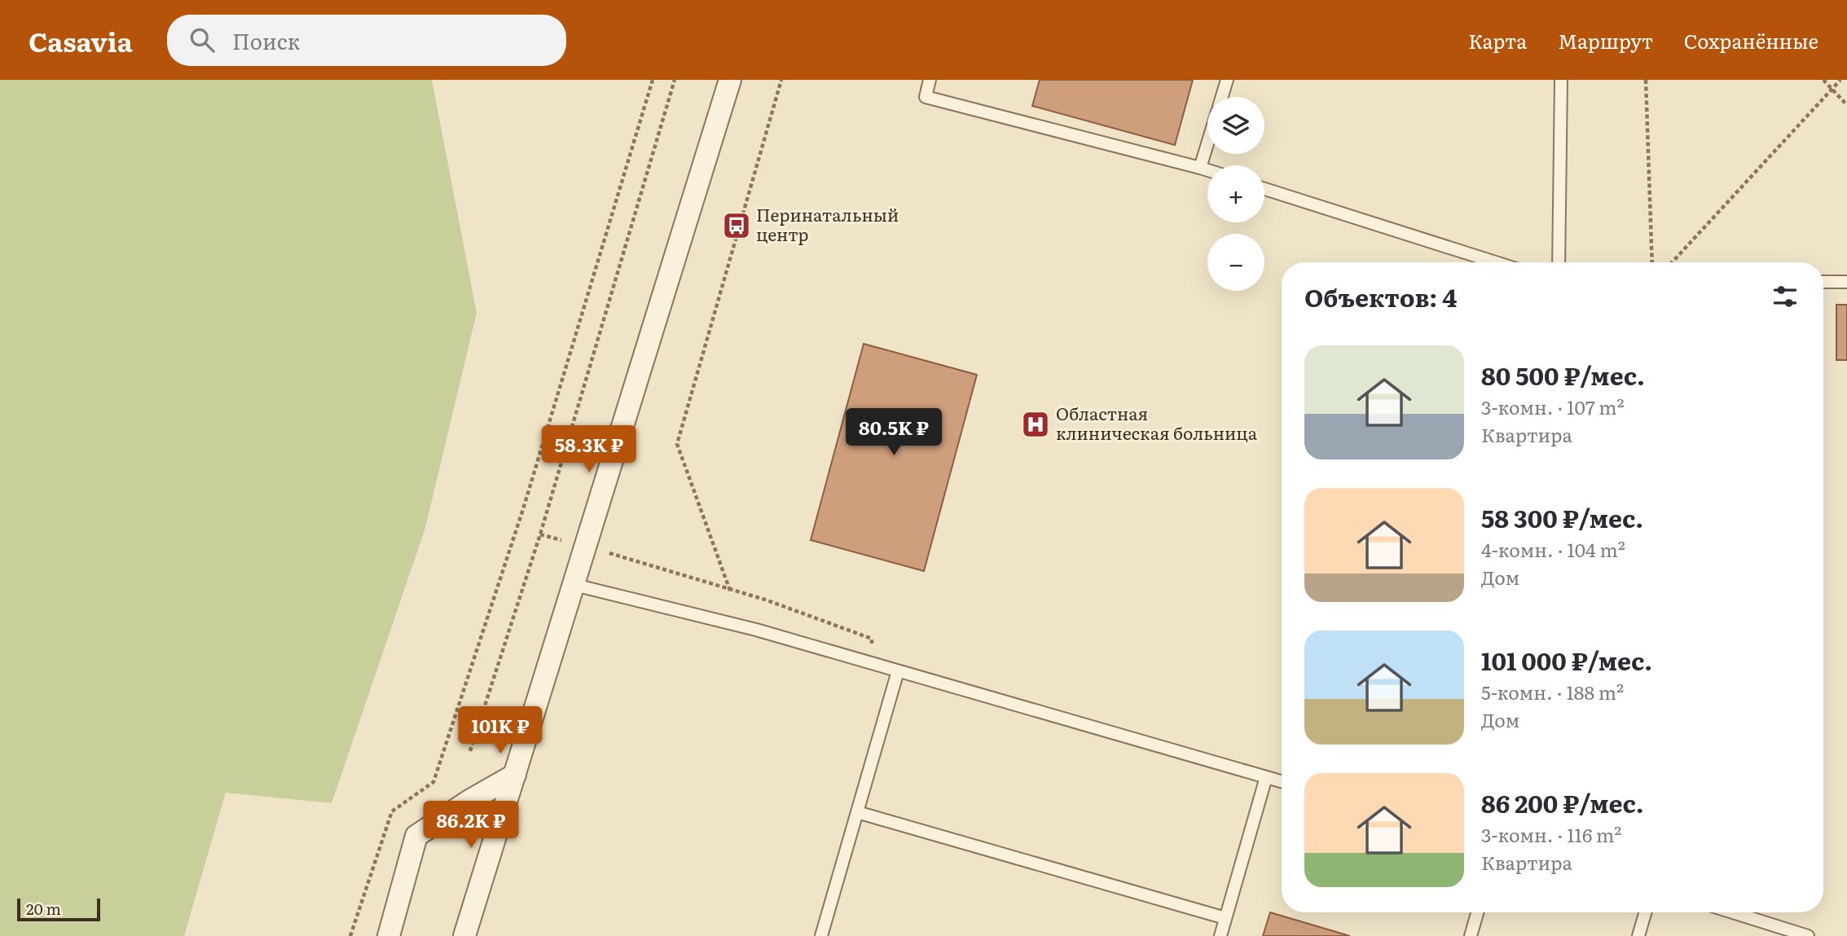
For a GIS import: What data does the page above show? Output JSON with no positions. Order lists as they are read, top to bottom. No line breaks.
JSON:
{"places":{"bus stop":["Перинатальный центр"],"hospital":["Областная клиническая больница"]},"scale_bar":"20 m","page":{"header":"Casavia","search":"Поиск","nav":["Карта","Маршрут","Сохранённые"],"map_buttons":["+","−"],"heading":"Объектов: 4","list":[{"name":"80 500 ₽/мес.","note":"3-комн. · 107 m² · Квартира"},{"name":"58 300 ₽/мес.","note":"4-комн. · 104 m² · Дом"},{"name":"101 000 ₽/мес.","note":"5-комн. · 188 m² · Дом"},{"name":"86 200 ₽/мес.","note":"3-комн. · 116 m² · Квартира"}],"price":["80.5K ₽","58.3K ₽","101K ₽","86.2K ₽"],"scale":"20 m"}}
